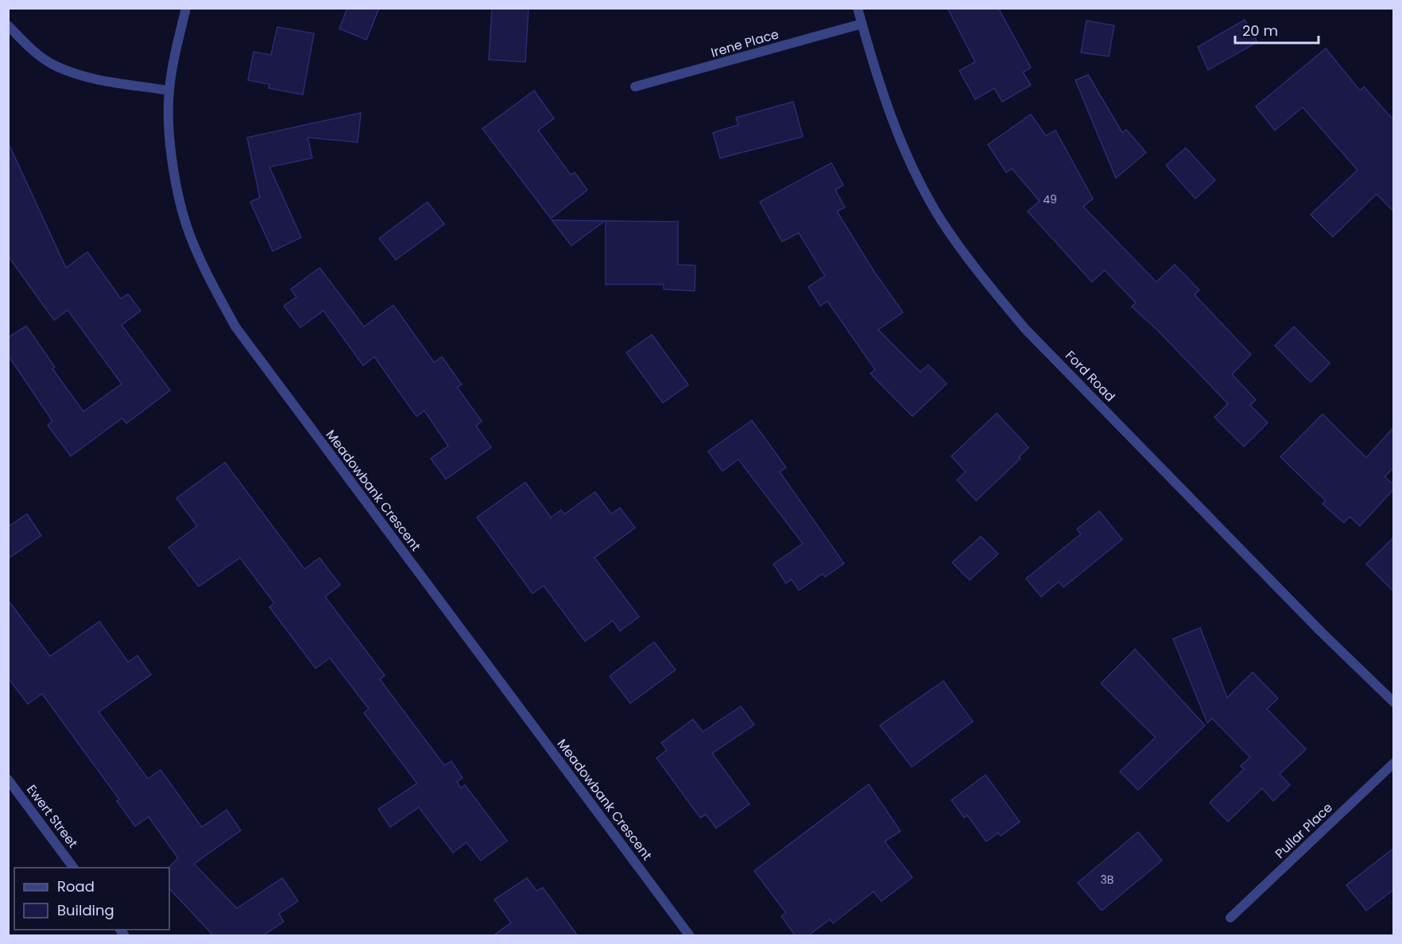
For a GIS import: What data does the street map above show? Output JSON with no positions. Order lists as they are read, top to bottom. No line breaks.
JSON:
{"streets":{"street":["Irene Place","Ford Road","Meadowbank Crescent","Ewert Street","Pullar Place"]},"crossings":[["Irene Place","Ford Road"]],"house_numbers":["49","3B"],"legend":["Road","Building"],"scale_bar":"20 m"}
